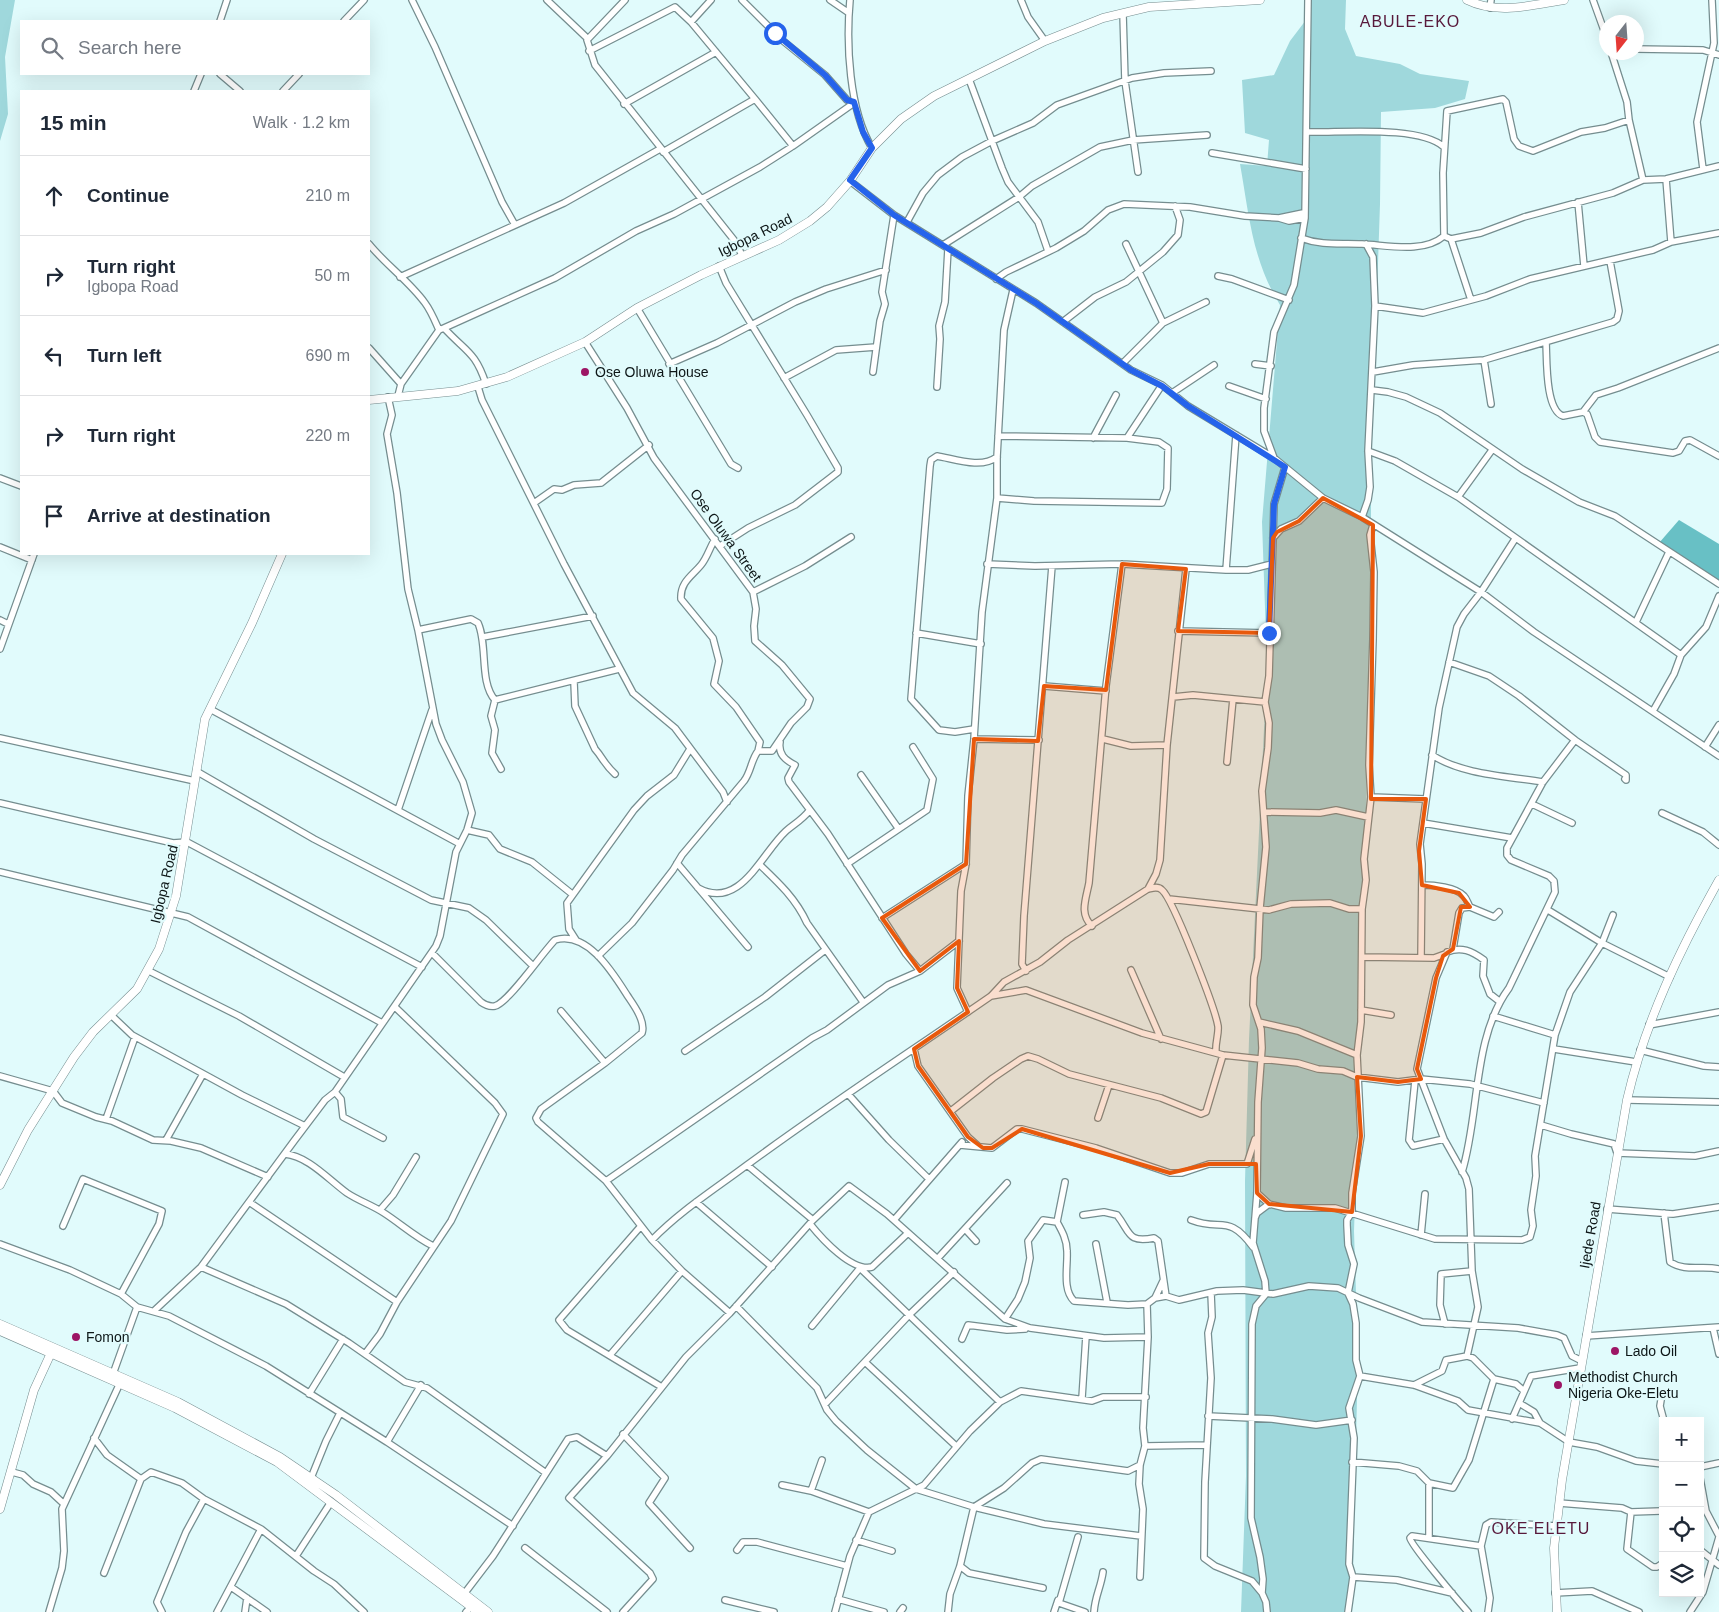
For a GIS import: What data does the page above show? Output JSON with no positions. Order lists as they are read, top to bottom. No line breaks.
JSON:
{"streets":{"street":["Igbopa Road","Ose Oluwa Street","Ijede Road"]},"crossings":[["Igbopa Road","Ose Oluwa Street"]],"districts":["ABULE-EKO","OKE ELETU"],"places":["Ose Oluwa House","Fomon","Lado Oil","Methodist Church Nigeria Oke-Eletu"],"north":"bottom","page":{"search":"Search here","heading":["15 min","Walk · 1.2 km"],"list":[["Continue","210 m"],["Turn right","Igbopa Road","50 m"],["Turn left","690 m"],["Turn right","220 m"],"Arrive at destination"],"map_buttons":["+","−"]}}
